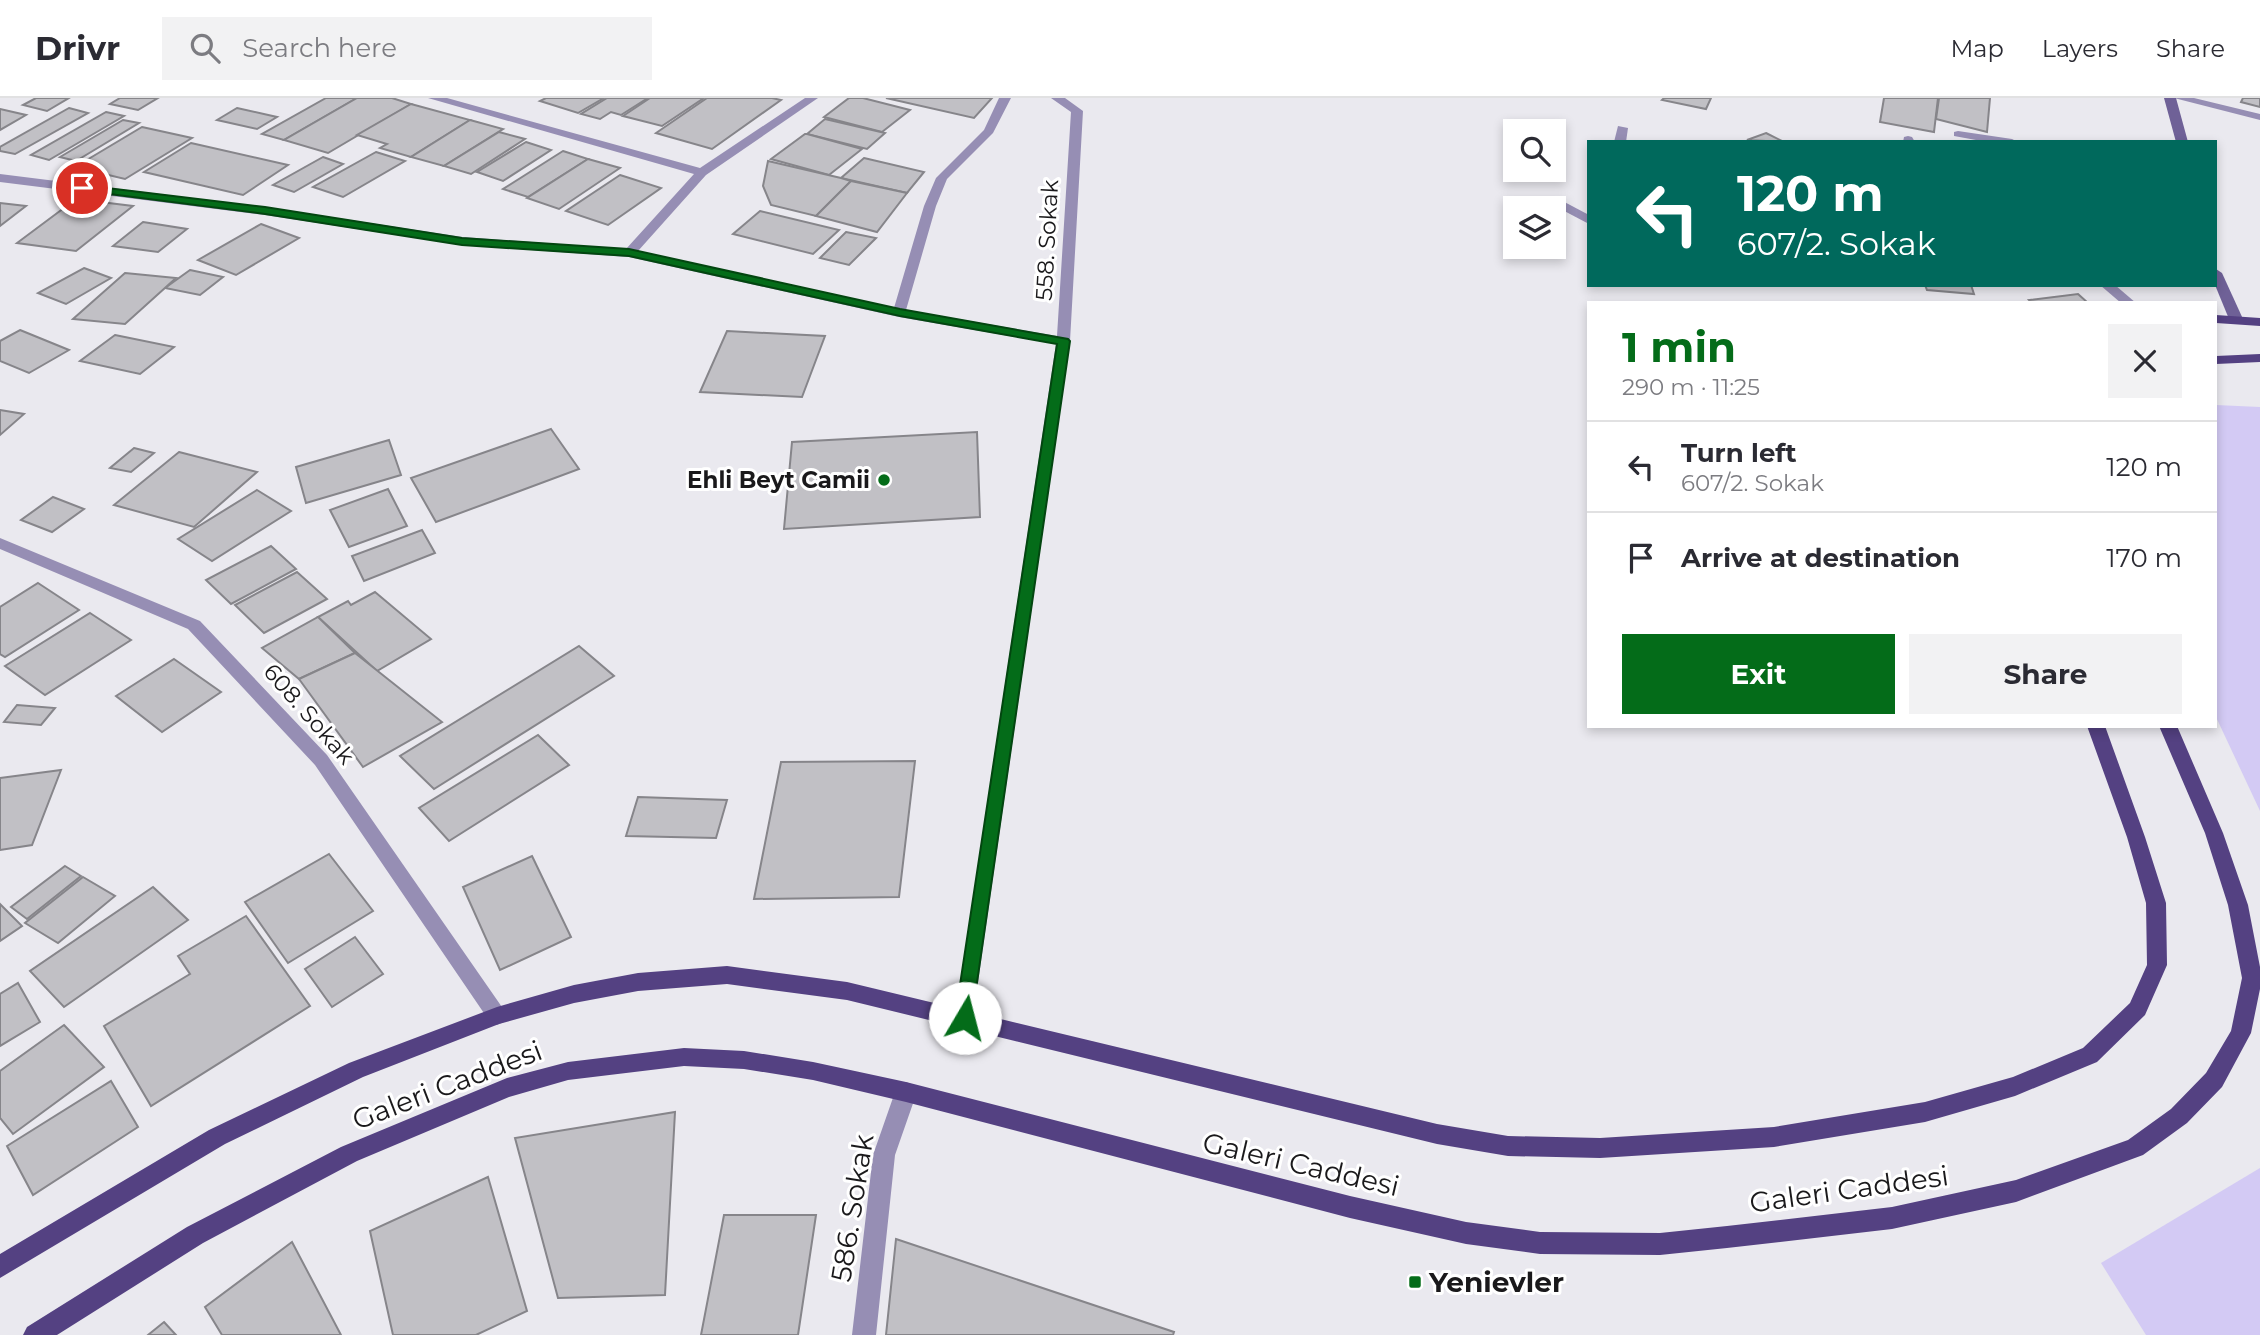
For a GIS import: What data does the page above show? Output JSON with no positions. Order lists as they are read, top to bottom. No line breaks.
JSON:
{"streets":{"main road":["Galeri Caddesi"],"street":["558. Sokak","608. Sokak","586. Sokak"]},"crossings":[["558. Sokak","Galeri Caddesi"],["608. Sokak","Galeri Caddesi"],["Galeri Caddesi","586. Sokak"]],"places":{"other":["Ehli Beyt Camii"],"transit":["Yenievler"]},"page":{"header":"Drivr","search":"Search here","nav":["Map","Layers","Share"],"turn":["120 m","607/2. Sokak"],"heading":["1 min","290 m · 11:25"],"list":[{"name":"Turn left","note":"607/2. Sokak","value":"120 m"},{"name":"Arrive at destination","value":"170 m"}],"buttons":["Exit","Share"]}}
